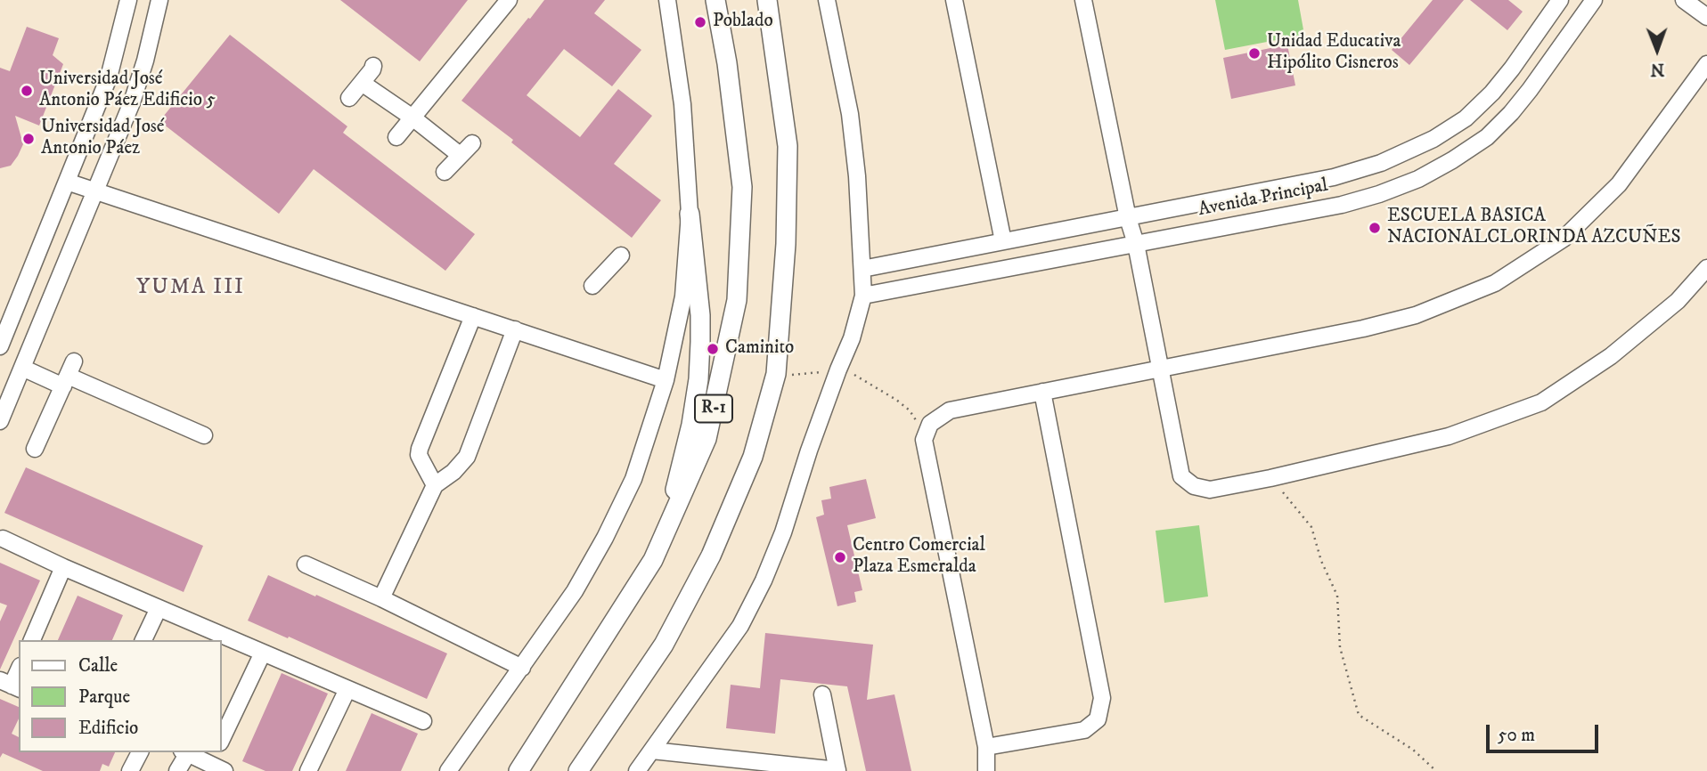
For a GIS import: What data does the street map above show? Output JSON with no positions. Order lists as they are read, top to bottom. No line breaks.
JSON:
{"streets":{"main road":["R-1"],"street":["Avenida Principal"]},"districts":["YUMA III"],"places":["Poblado","Unidad Educativa Hipólito Cisneros","Universidad José Antonio Páez Edificio 5","Universidad José Antonio Páez","ESCUELA BASICA NACIONALCLORINDA AZCUÑES","Caminito","Centro Comercial Plaza Esmeralda"],"legend":["Calle","Parque","Edificio"],"scale_bar":"50 m","north":"bottom"}
